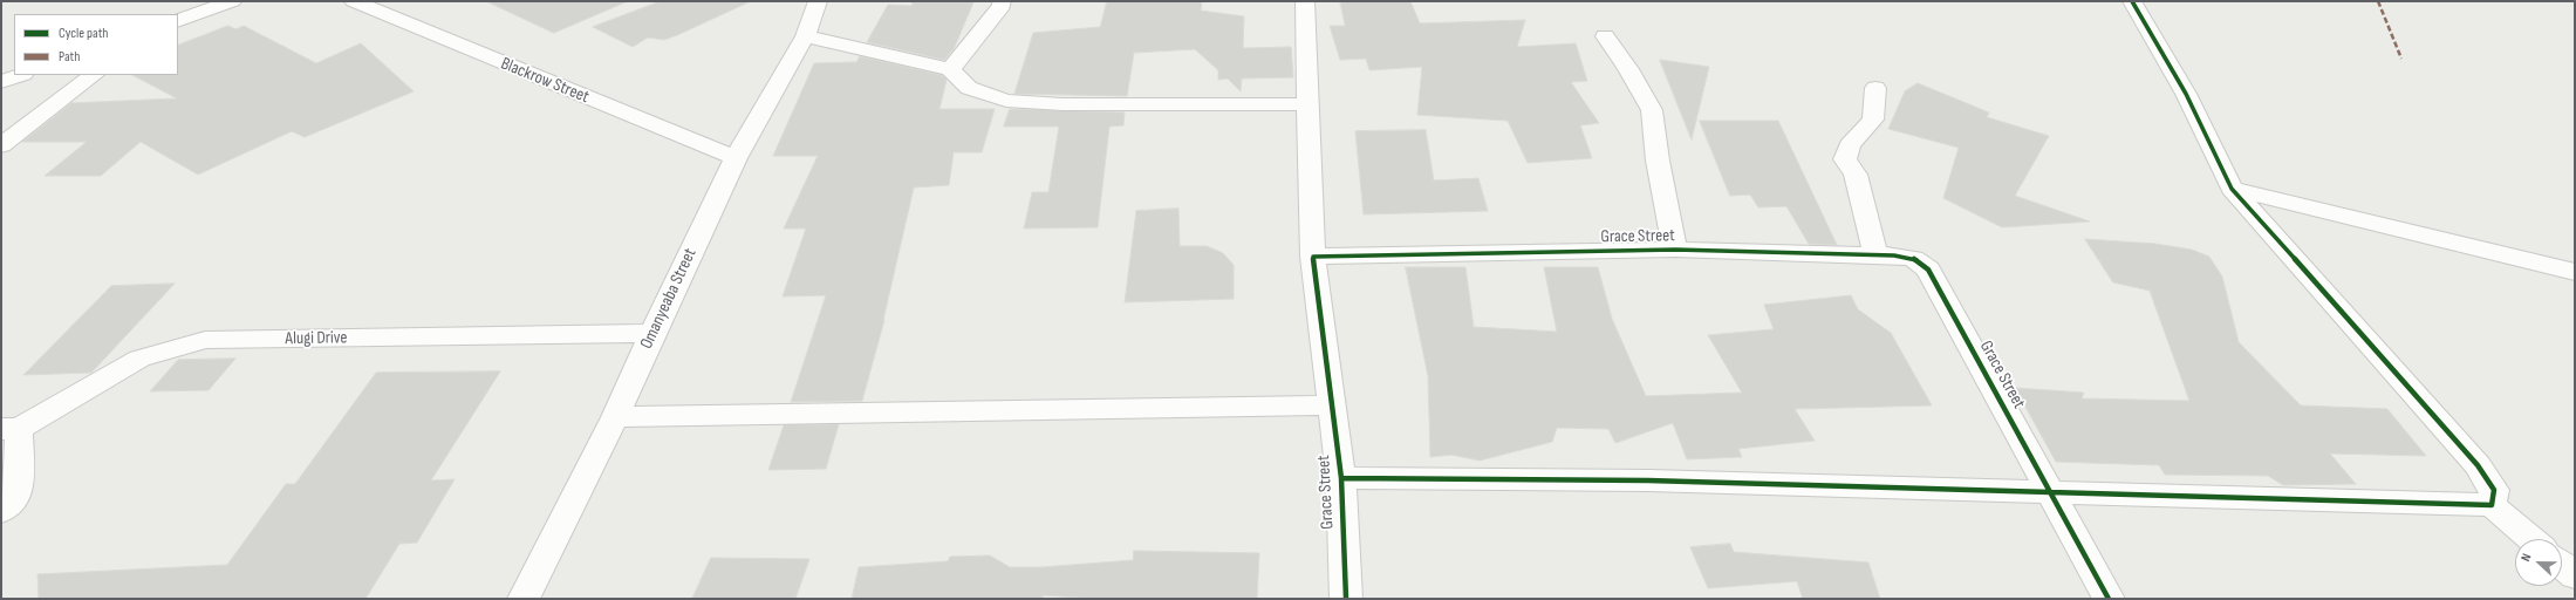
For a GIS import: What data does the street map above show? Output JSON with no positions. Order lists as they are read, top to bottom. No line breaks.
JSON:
{"streets":{"street":["Blackrow Street","Grace Street","Omanyeaba Street","Alugi Drive"]},"crossings":[["Blackrow Street","Omanyeaba Street"],["Omanyeaba Street","Alugi Drive"]],"legend":["Cycle path","Path"],"north":"left"}
